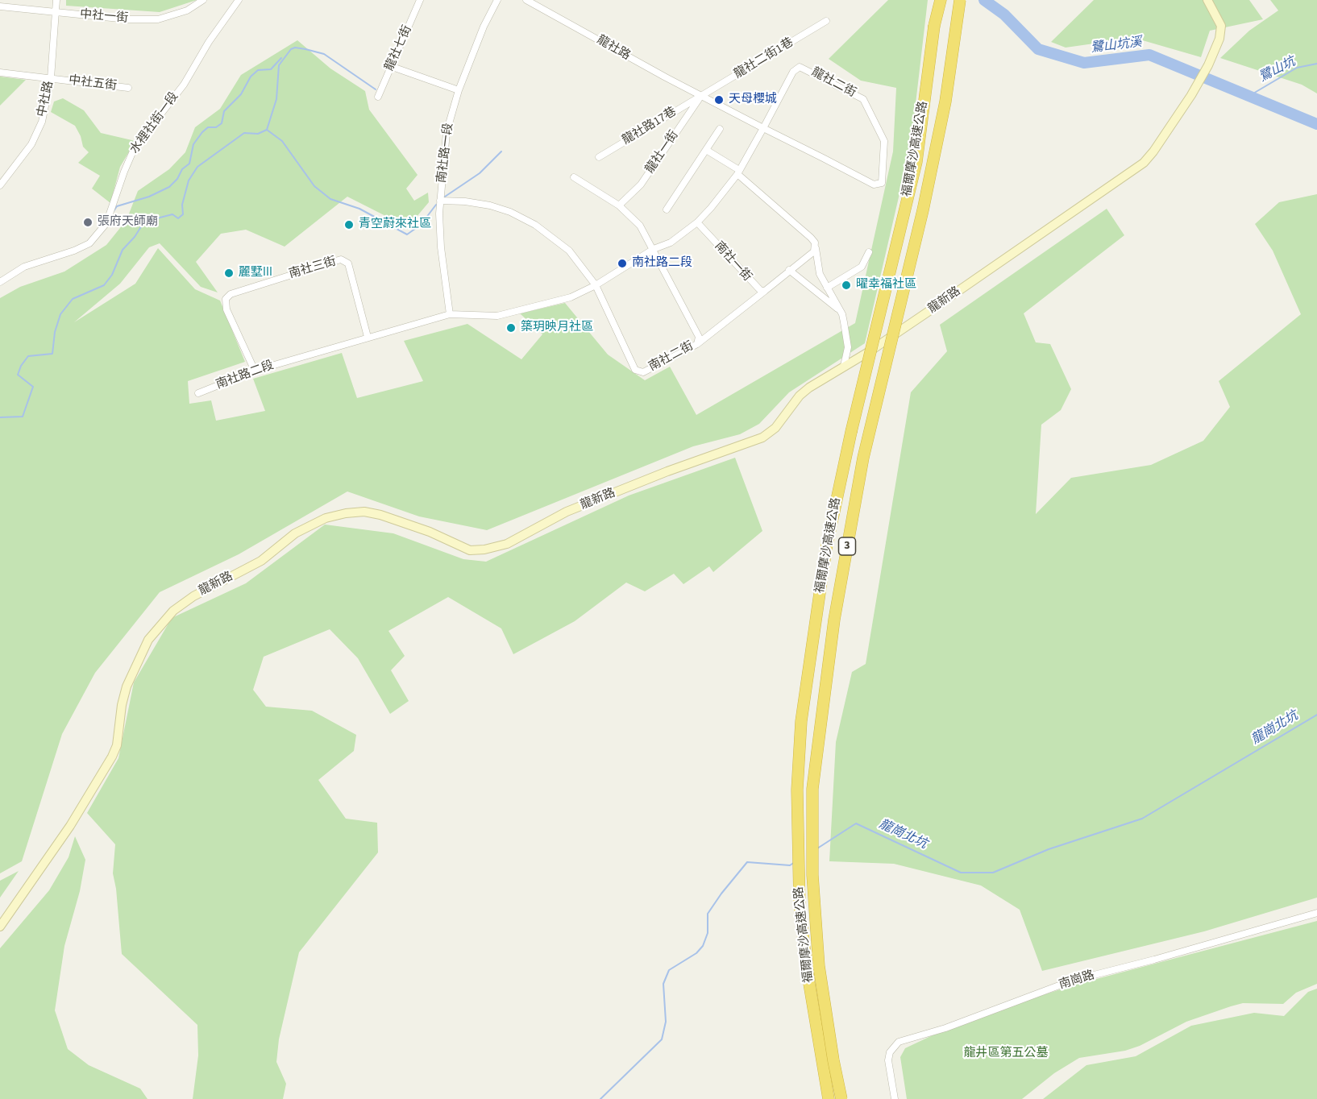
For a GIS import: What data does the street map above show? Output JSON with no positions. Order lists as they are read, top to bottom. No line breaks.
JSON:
{"streets":{"highway":["福爾摩沙高速公路","3"],"street":["中社一街","龍社七街","龍社路","龍社二街1巷","龍社二街","中社五街","中社路","水裡社街一段","龍社路17巷","龍社一街","南社路一段","南社一街","南社三街","龍新路","南社二街","南社路二段","南崗路"]},"crossings":[["中社一街","中社路"],["龍社路","龍社二街1巷"],["龍社路","龍社二街"],["龍社路","龍社路17巷"],["龍社路","龍社一街"],["龍社二街1巷","龍社二街"],["龍社二街1巷","龍社路17巷"],["龍社二街1巷","龍社一街"],["龍社二街","龍社路17巷"],["龍社二街","龍社一街"],["龍社二街","南社路二段"],["中社五街","中社路"],["龍社路17巷","龍社一街"],["龍社一街","南社二街"],["南社路一段","南社二街"],["南社路一段","南社路二段"],["南社一街","南社路二段"],["南社三街","南社路二段"],["南社二街","南社路二段"]],"water":["鷺山坑溪","鷺山坑","龍崗北坑"],"parks":["龍井區第五公墓"],"places":["天母櫻城","張府天師廟","青空蔚來社區","南社路二段","麗墅III","曜幸福社區","築玥映月社區"]}
